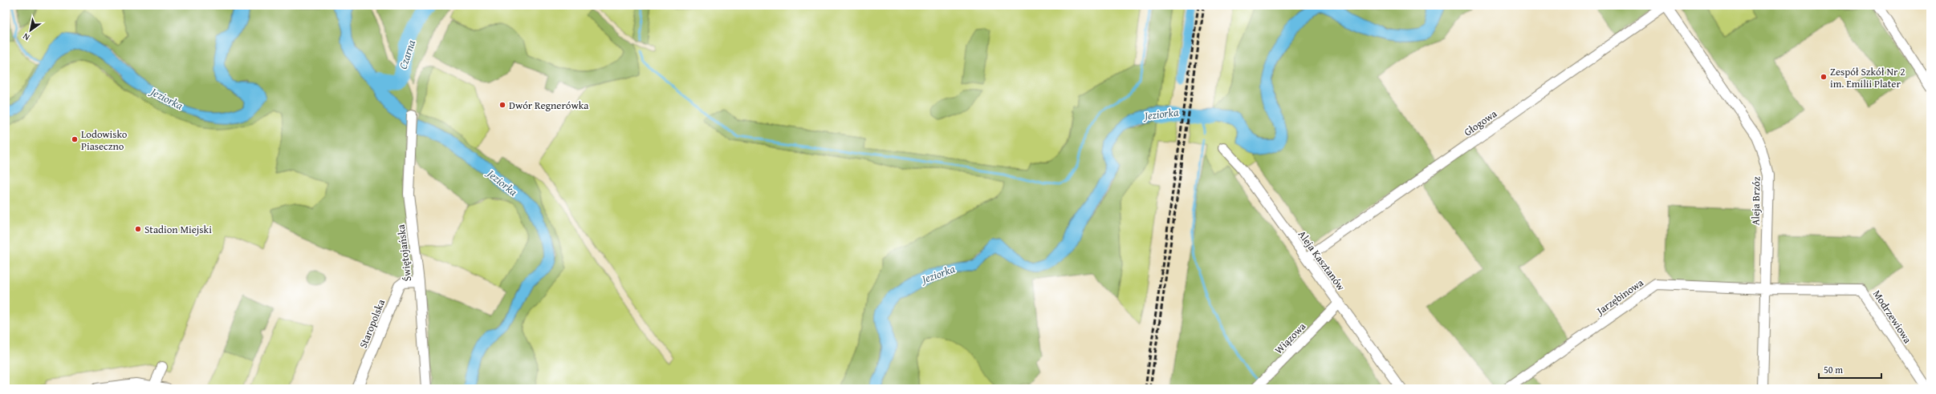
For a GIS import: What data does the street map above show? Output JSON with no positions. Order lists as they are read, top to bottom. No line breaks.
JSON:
{"streets":{"street":["Głogowa","Aleja Brzóz","Świętojańska","Aleja Kasztanów","Jarzębinowa","Modrzewiowa","Staropolska","Wiązowa"]},"crossings":[["Głogowa","Aleja Brzóz"],["Głogowa","Aleja Kasztanów"],["Aleja Brzóz","Jarzębinowa"],["Aleja Brzóz","Modrzewiowa"],["Świętojańska","Staropolska"],["Aleja Kasztanów","Wiązowa"],["Jarzębinowa","Modrzewiowa"]],"water":["Czarna","Jeziorka"],"places":["Zespół Szkół Nr 2 im. Emilii Plater","Dwór Regnerówka","Lodowisko Piaseczno","Stadion Miejski"],"scale_bar":"50 m","north":"bottom left"}
